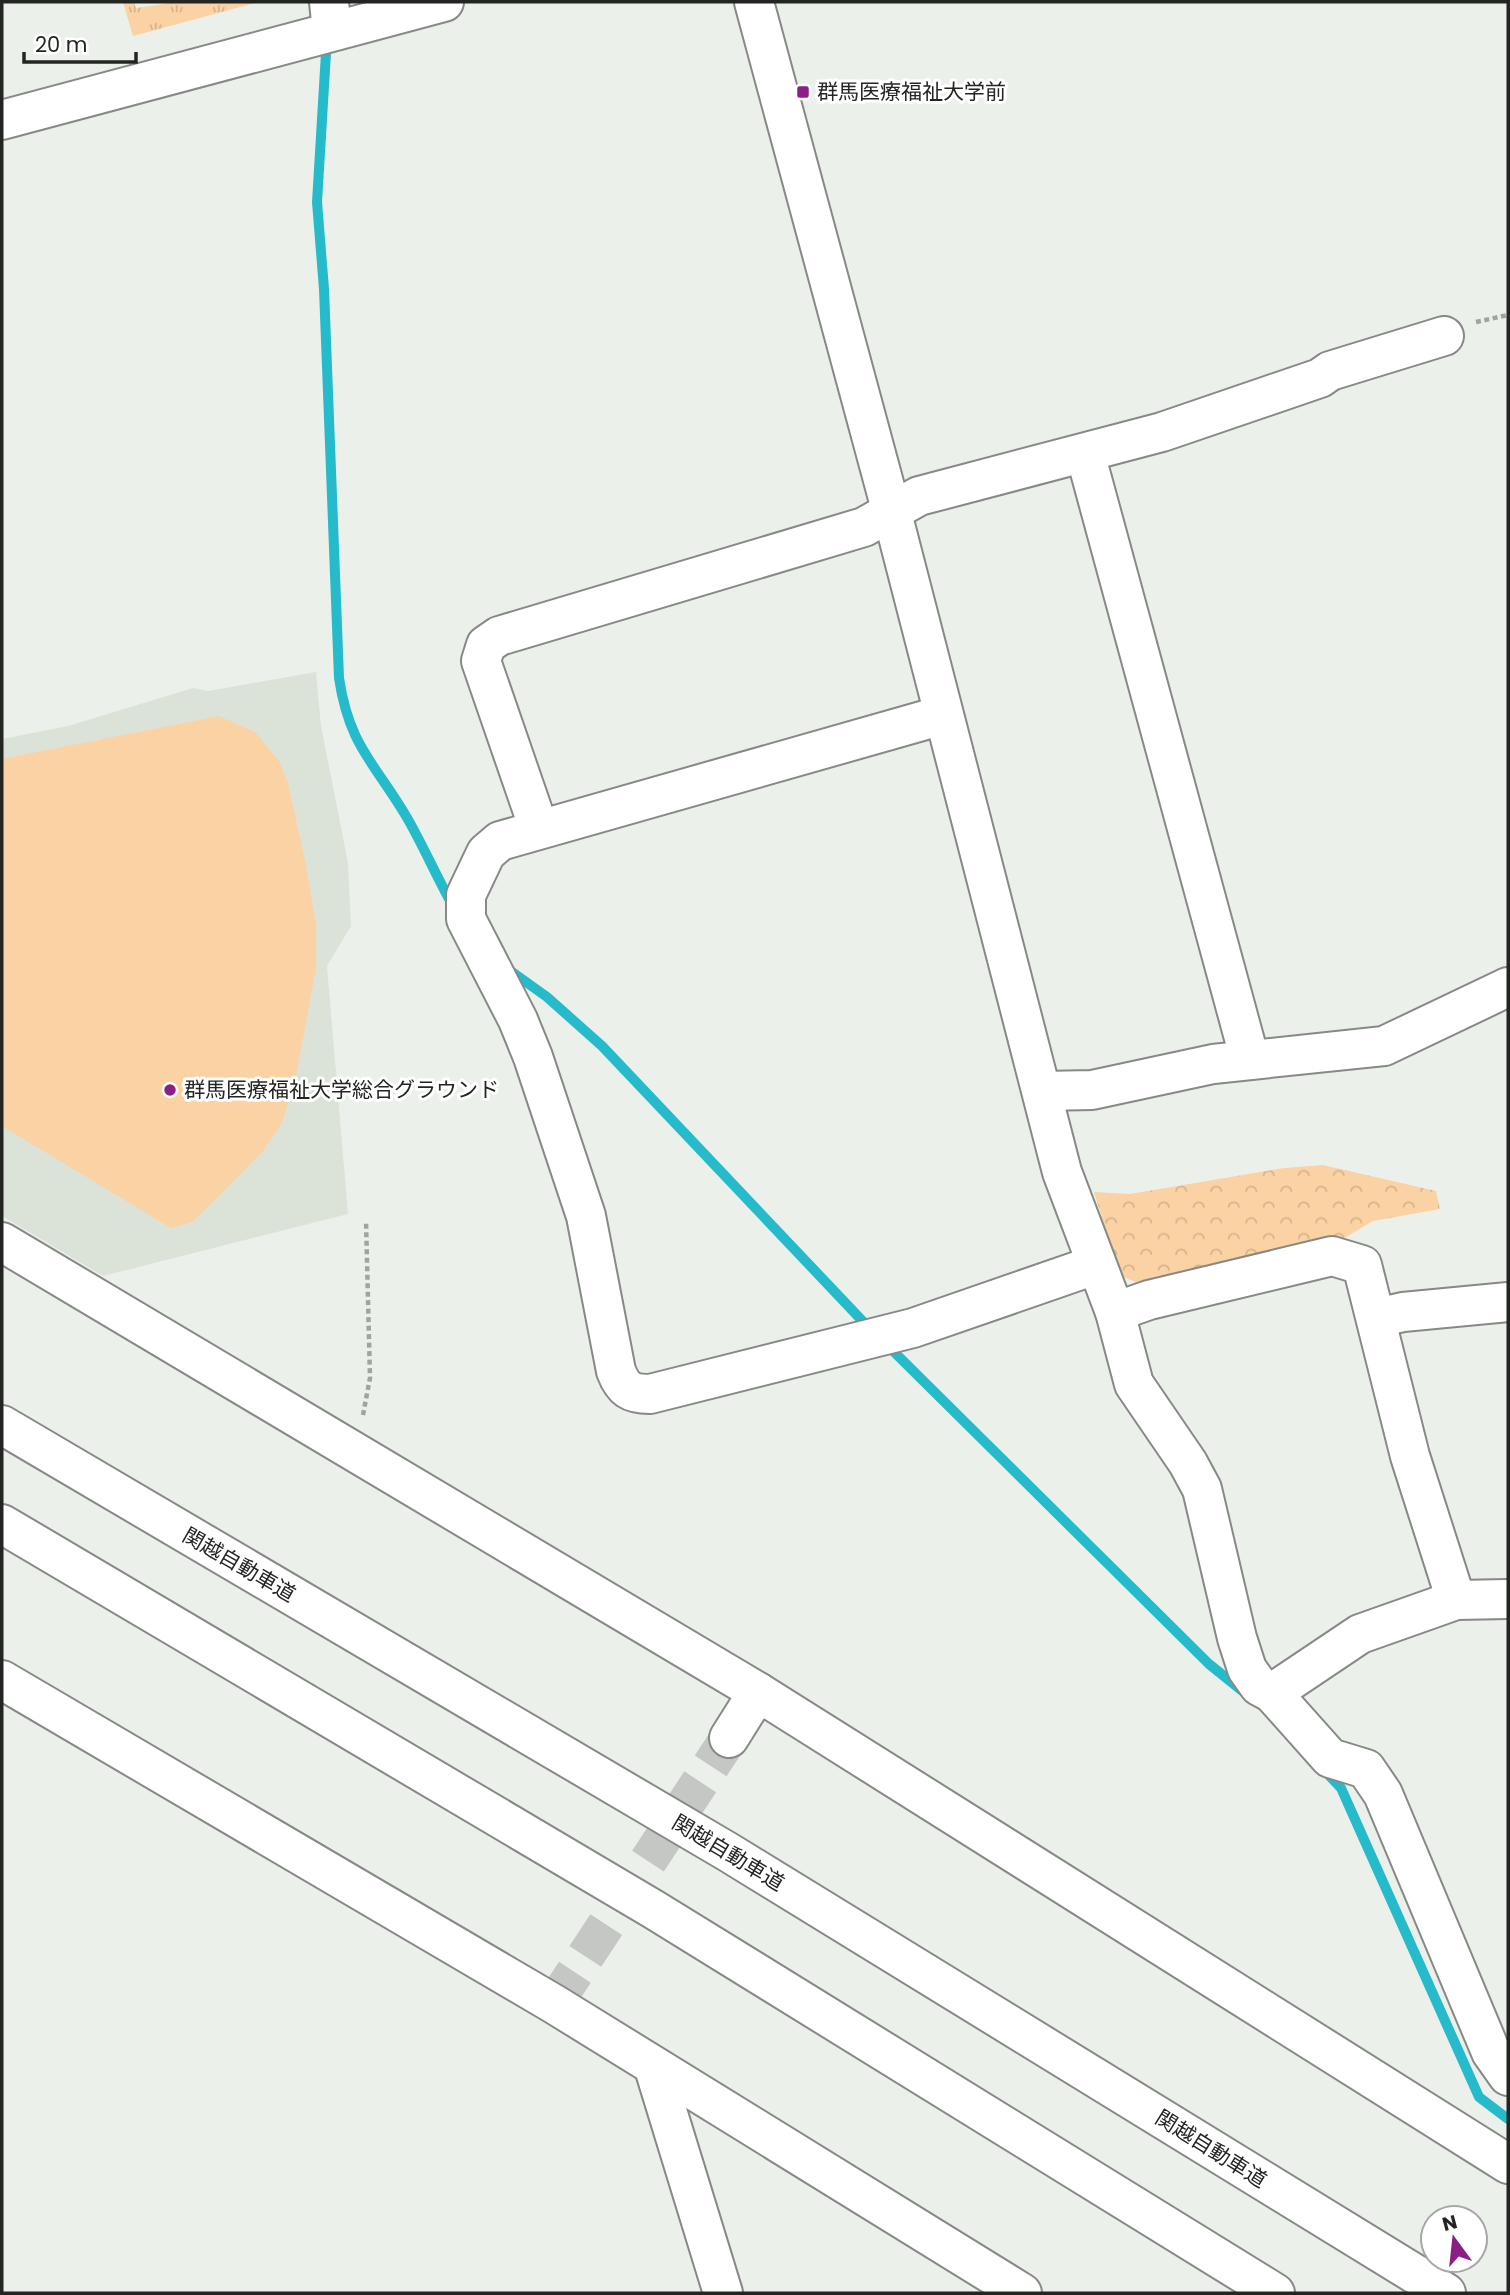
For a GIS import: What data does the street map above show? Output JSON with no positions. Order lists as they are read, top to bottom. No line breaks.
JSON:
{"streets":{"main road":["関越自動車道"]},"places":{"transit":["群馬医療福祉大学前"],"other":["群馬医療福祉大学総合グラウンド"]},"scale_bar":"20 m","north":"top"}
